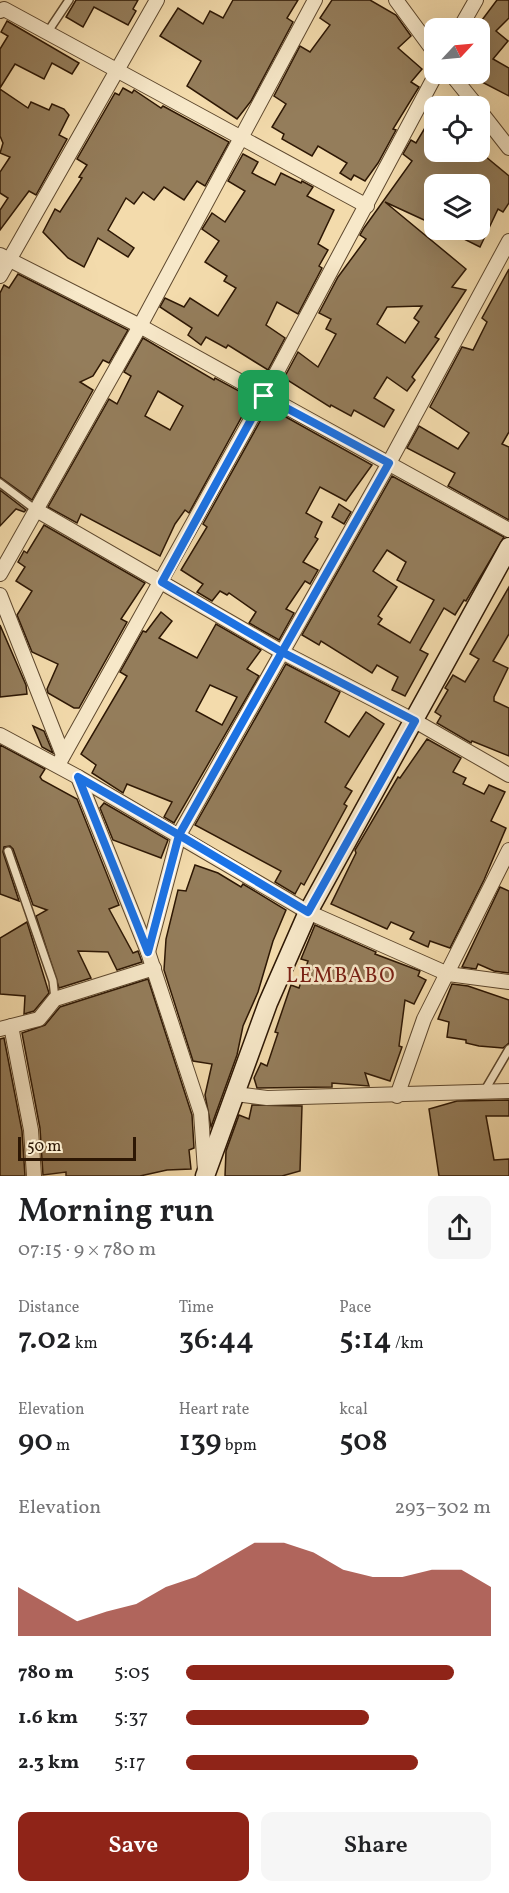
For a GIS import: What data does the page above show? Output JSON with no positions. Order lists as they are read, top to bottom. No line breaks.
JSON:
{"districts":["LEMBABO"],"scale_bar":"50 m","north":"top right","page":{"scale":"50 m","heading":["Morning run","07:15 · 9 × 780 m"],"stats":[["Distance","7.02 km"],["Time","36:44"],["Pace","5:14 /km"],["Elevation","90 m"],["Heart rate","139 bpm"],["kcal","508"]],"chart":["Elevation","293–302 m"],"list":[{"name":"780 m","note":"5:05"},{"name":"1.6 km","note":"5:37"},{"name":"2.3 km","note":"5:17"}],"buttons":["Save","Share"]}}
